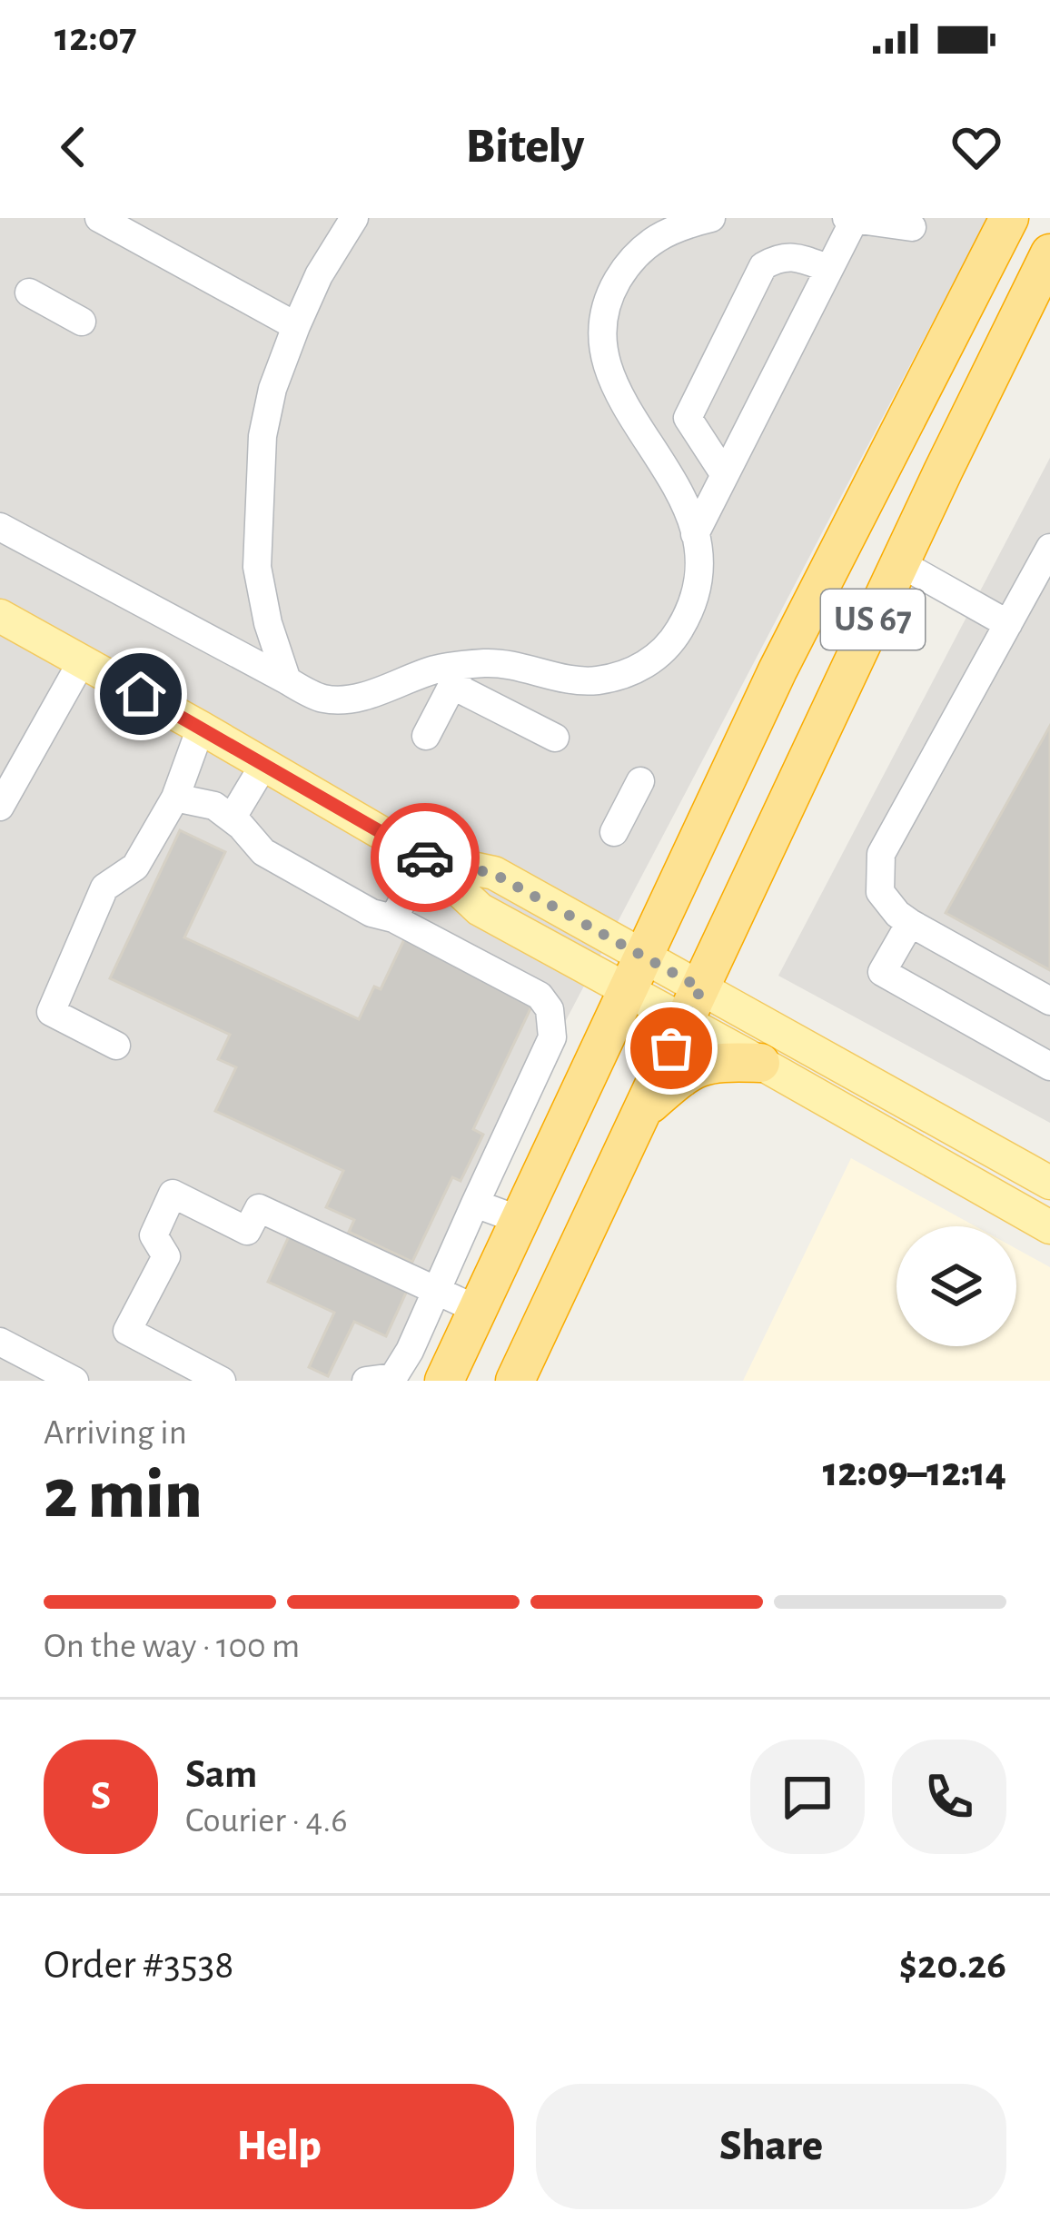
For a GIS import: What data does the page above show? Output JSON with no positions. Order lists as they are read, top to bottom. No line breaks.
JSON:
{"streets":{"highway":["US 67"]},"page":{"status":"12:07","header":"Bitely","heading":["2 min","Arriving in","12:09–12:14"],"panel":["Sam","Courier · 4.6","Order #3538","$20.26"],"bar":"On the way · 100 m","round":"S","buttons":["Help","Share"]}}
